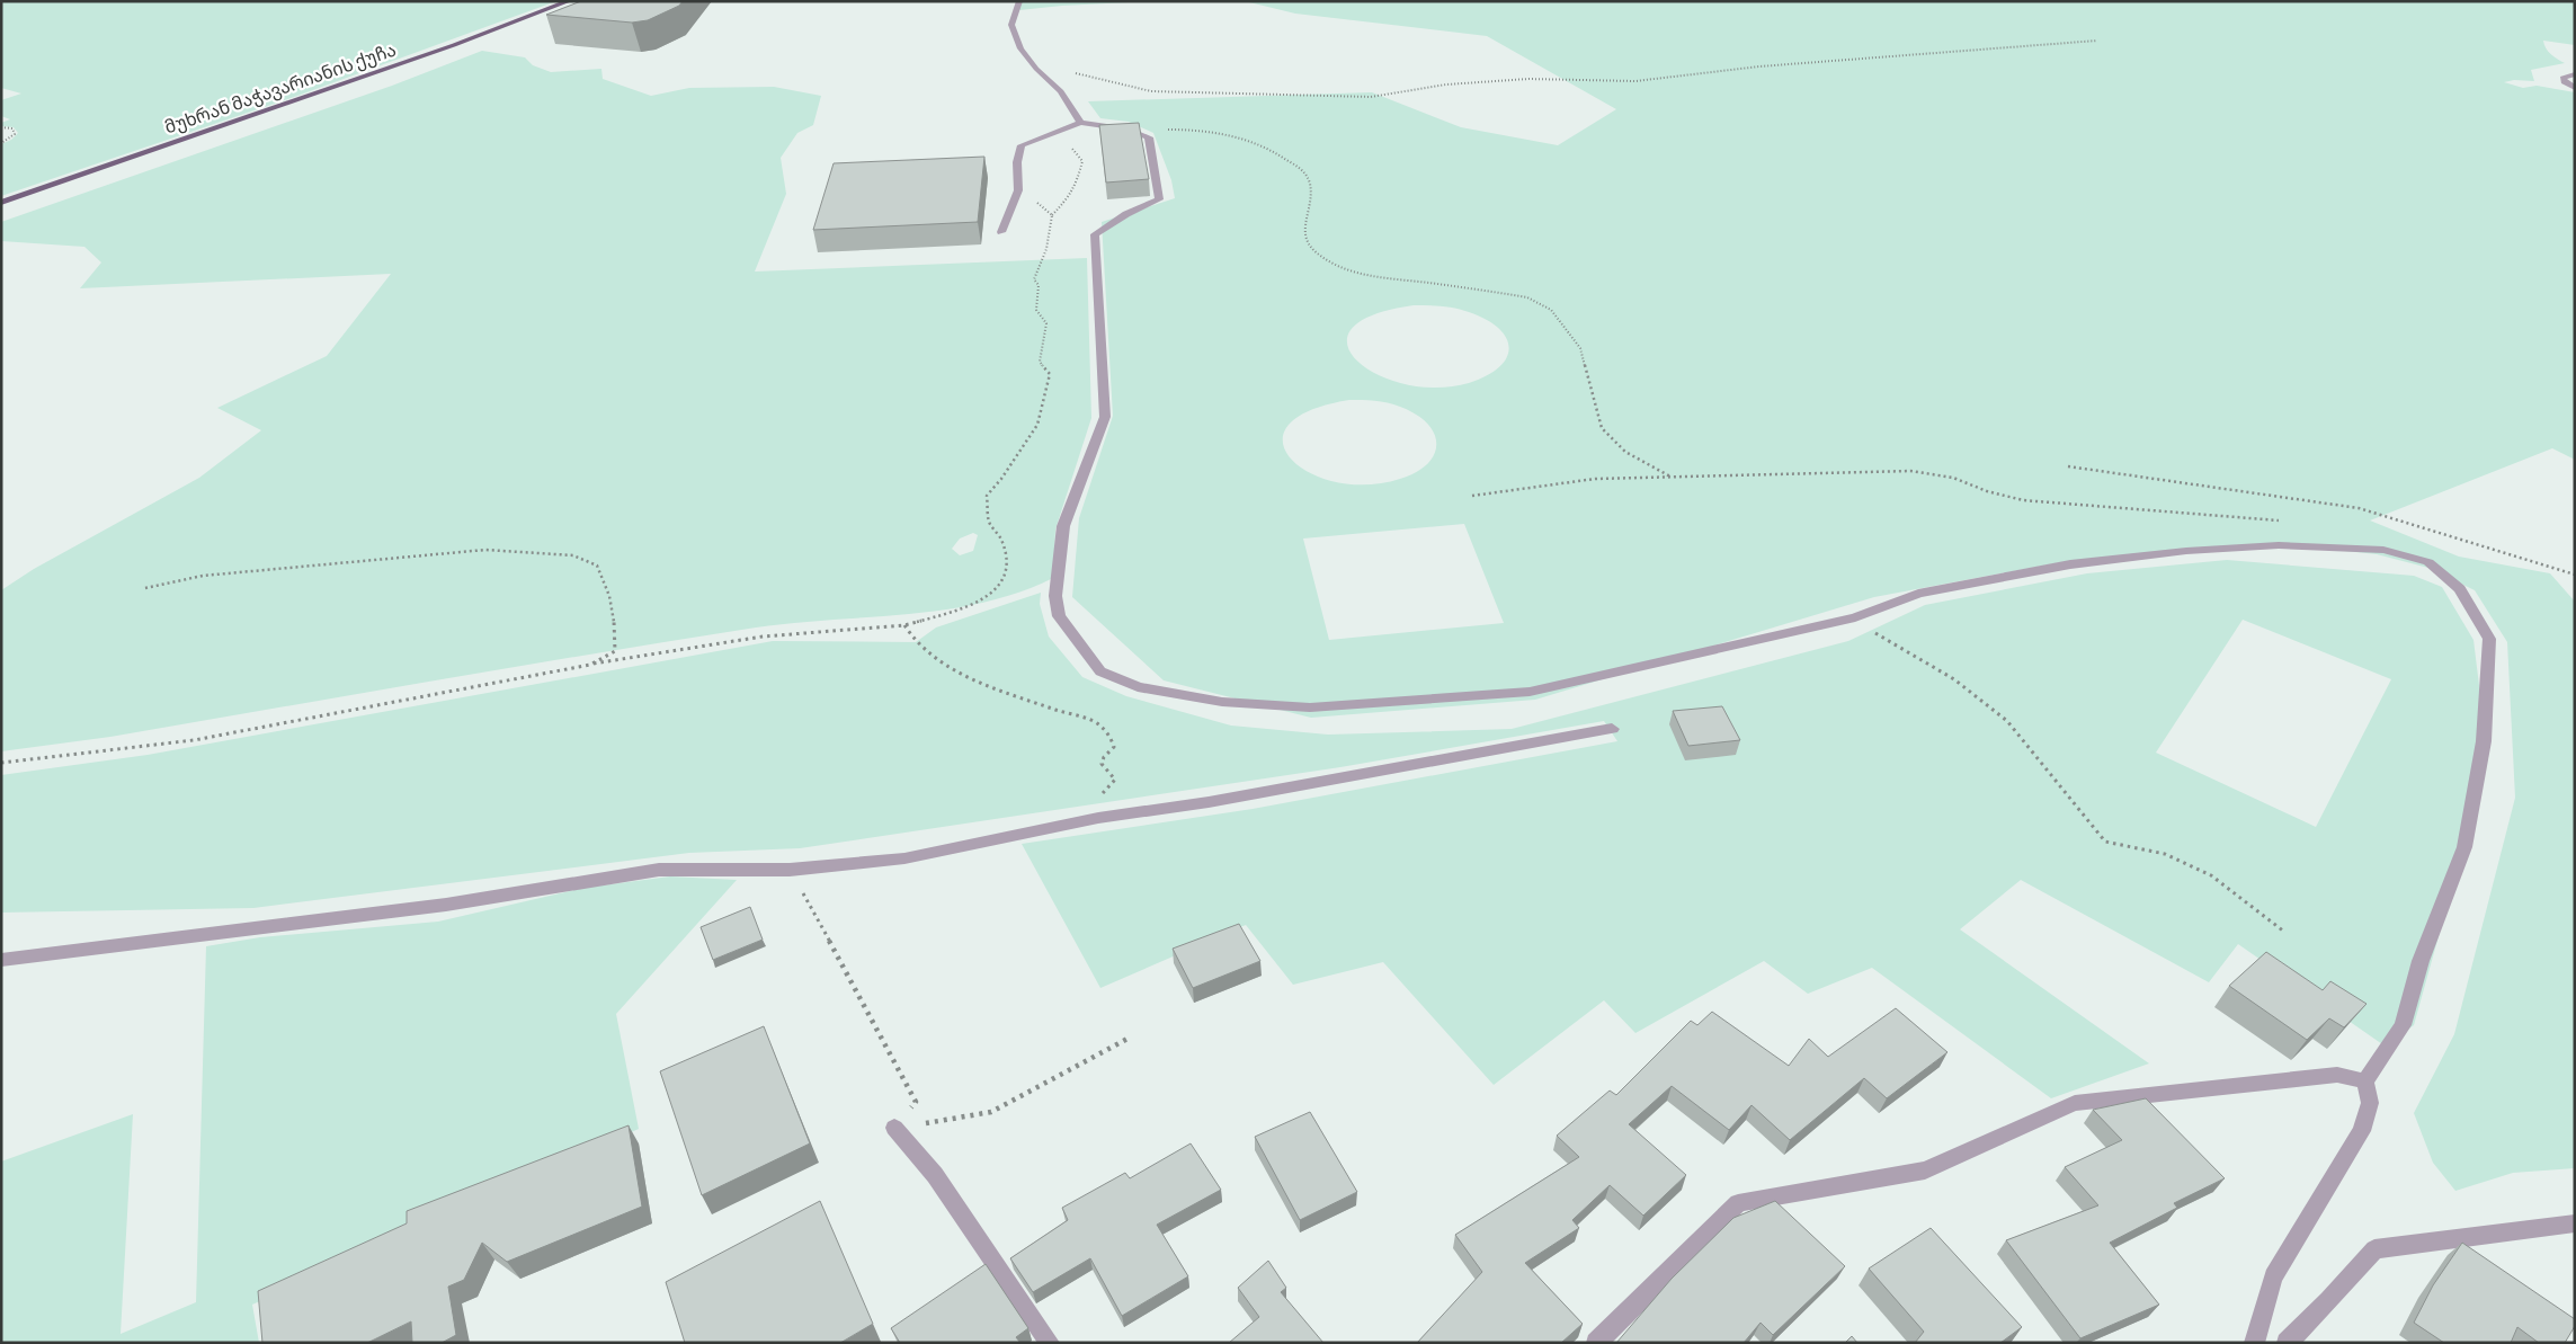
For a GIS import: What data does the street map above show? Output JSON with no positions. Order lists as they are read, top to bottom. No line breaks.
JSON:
{"streets":{"main road":["მუხრან მაჭავარიანის ქუჩა"]}}
